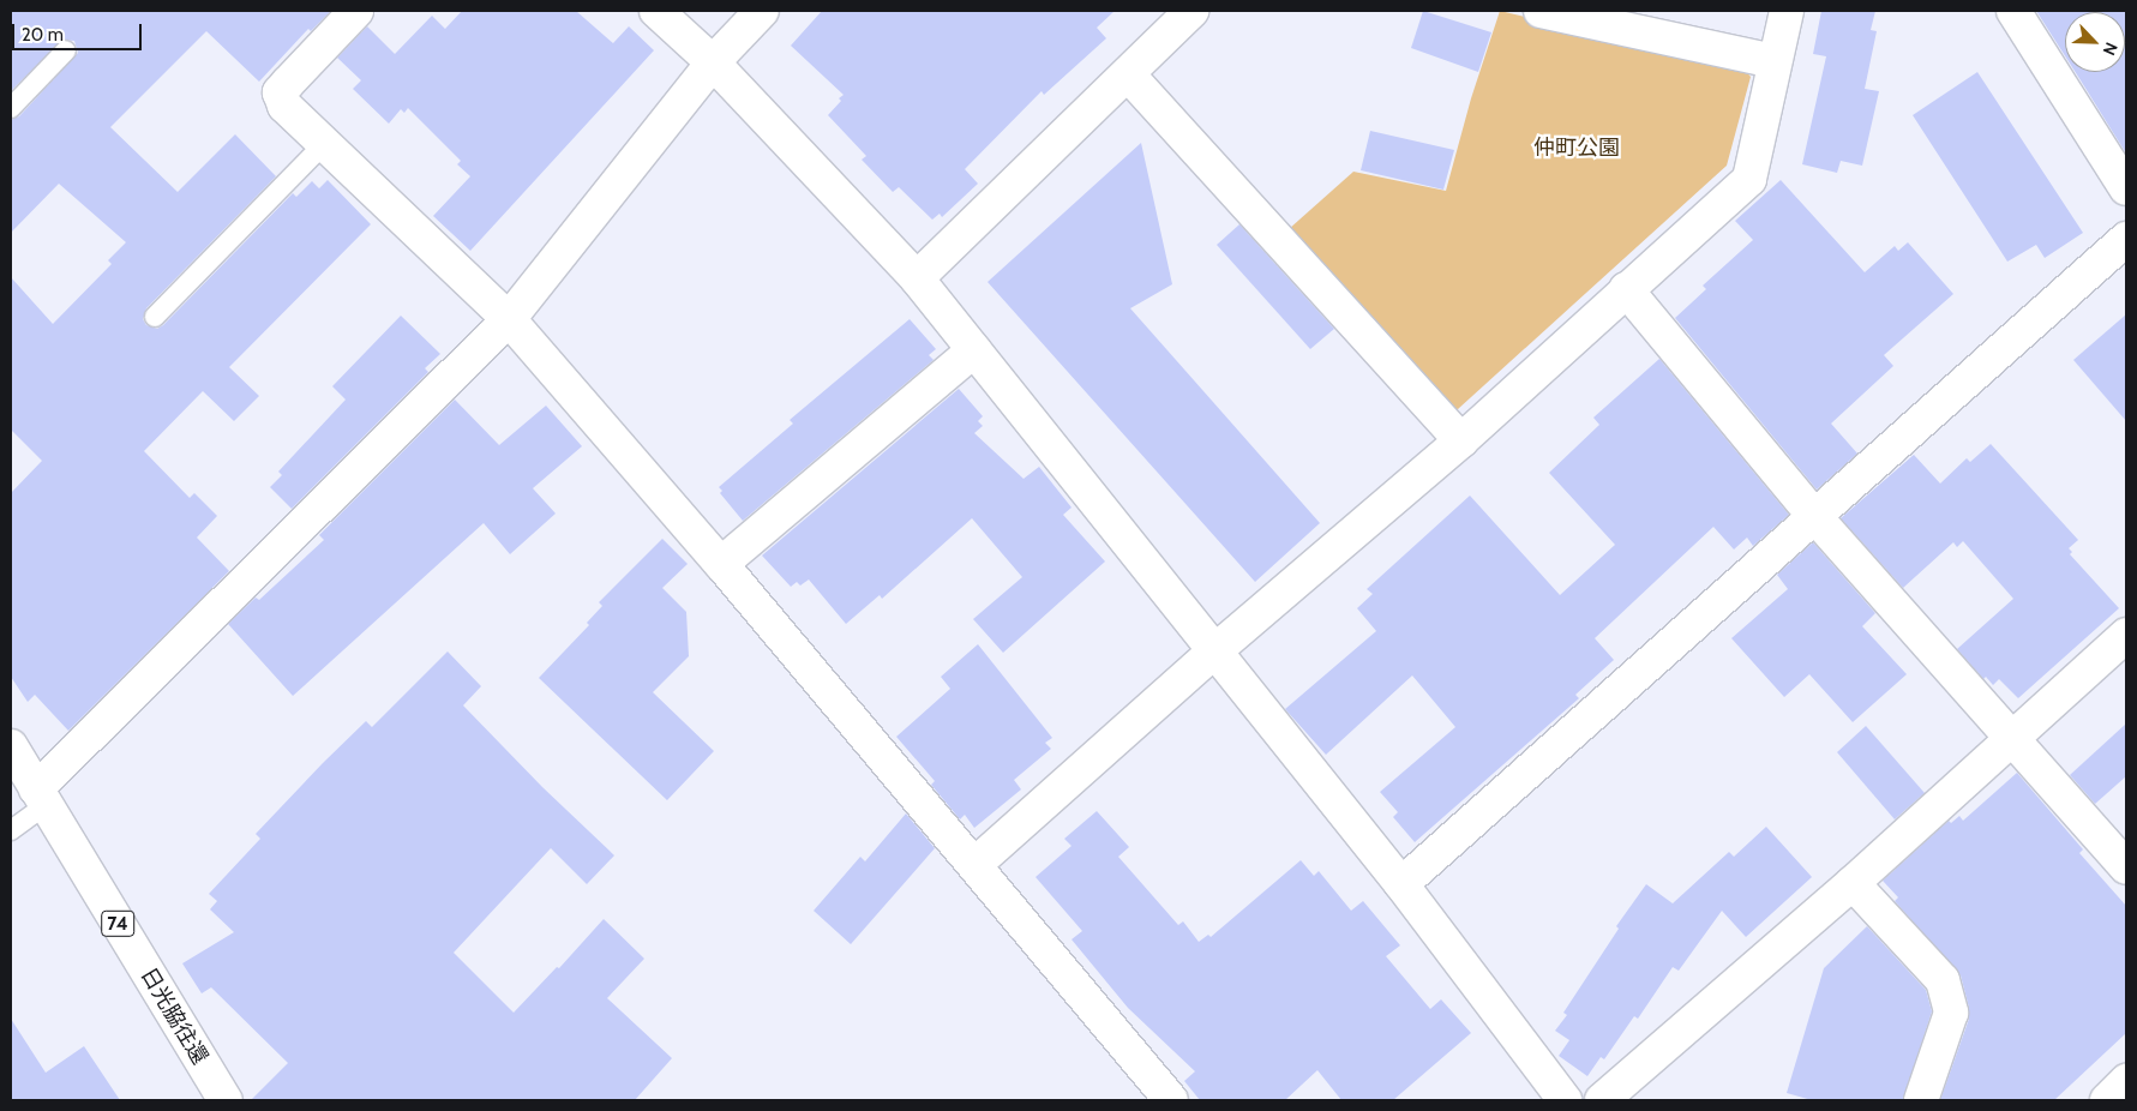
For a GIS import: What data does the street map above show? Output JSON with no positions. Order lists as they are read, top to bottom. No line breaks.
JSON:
{"streets":{"street":["74","日光脇往還"]},"parks":["仲町公園"],"scale_bar":"20 m","north":"bottom right"}
